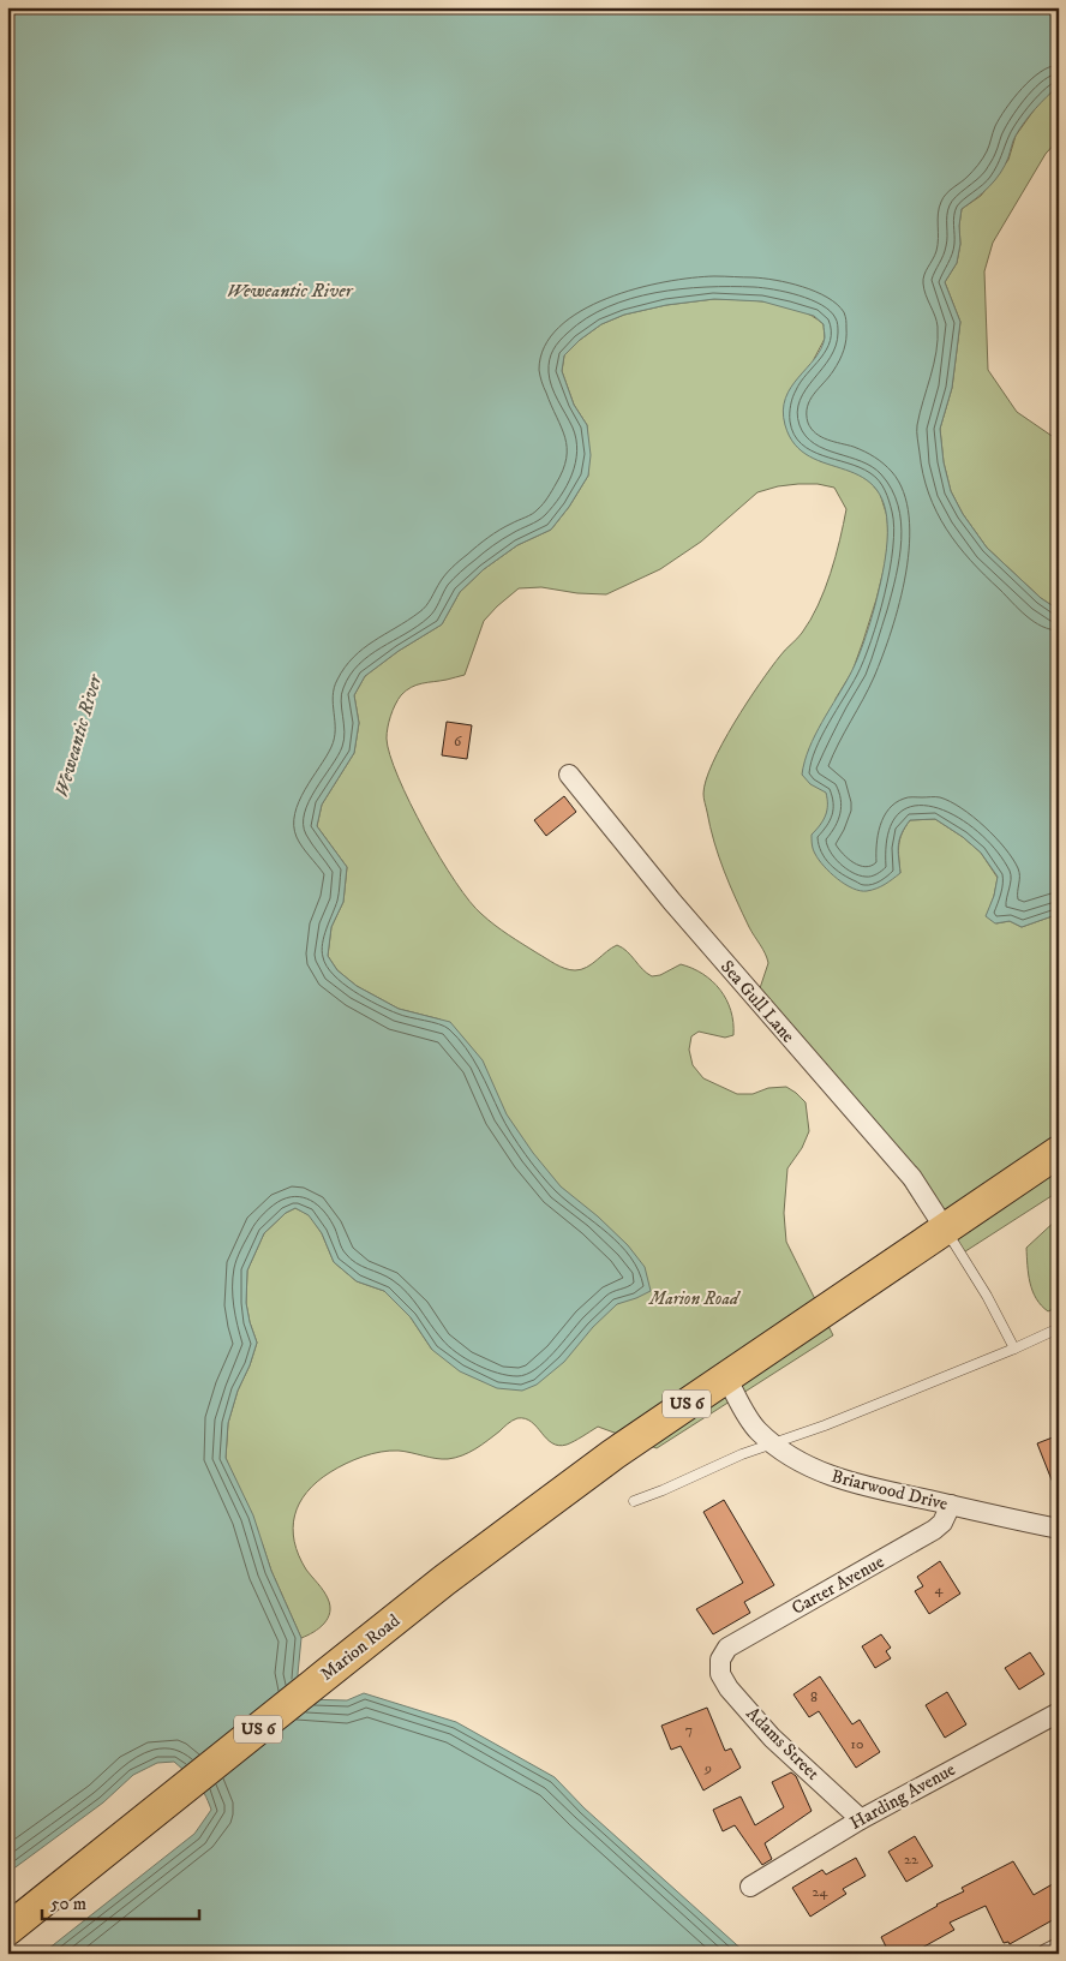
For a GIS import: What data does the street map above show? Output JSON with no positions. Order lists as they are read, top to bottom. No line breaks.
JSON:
{"streets":{"main road":["US 6","Marion Road"],"street":["Sea Gull Lane","Briarwood Drive","Carter Avenue","Adams Street","Harding Avenue"]},"crossings":[["Sea Gull Lane","Marion Road"],["Briarwood Drive","Carter Avenue"],["Briarwood Drive","Marion Road"],["Carter Avenue","Adams Street"],["Adams Street","Harding Avenue"]],"water":["Weweantic River"],"parks":["Marion Road"],"house_numbers":["6","4","8","7","10","9","22","24"],"scale_bar":"50 m"}
